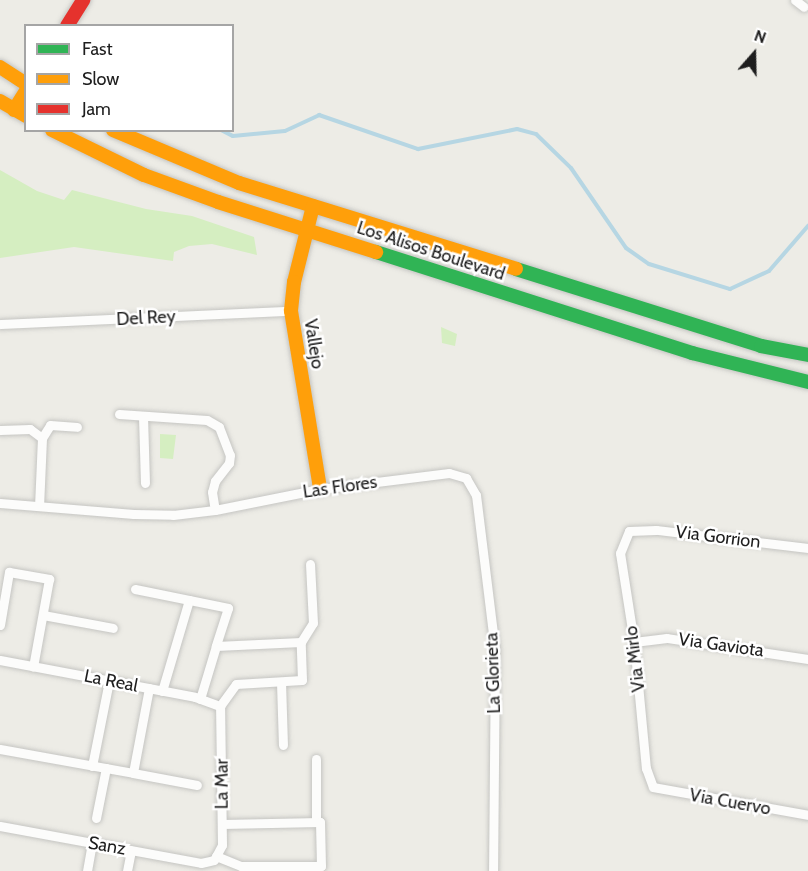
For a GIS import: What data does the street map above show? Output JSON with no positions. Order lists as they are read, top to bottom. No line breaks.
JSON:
{"streets":{"main road":["Los Alisos Boulevard","Vallejo"],"street":["Del Rey","Las Flores","Via Gorrion","Via Gaviota","Via Mirlo","La Glorieta","La Real","La Mar","Via Cuervo","Sanz"]},"crossings":[["Los Alisos Boulevard","Vallejo"],["Del Rey","Vallejo"],["Vallejo","Las Flores"],["Las Flores","La Glorieta"],["Via Gorrion","Via Mirlo"],["Via Gaviota","Via Mirlo"],["Via Mirlo","Via Cuervo"],["La Real","La Mar"],["La Mar","Sanz"]],"legend":["Fast","Slow","Jam"],"north":"top"}
